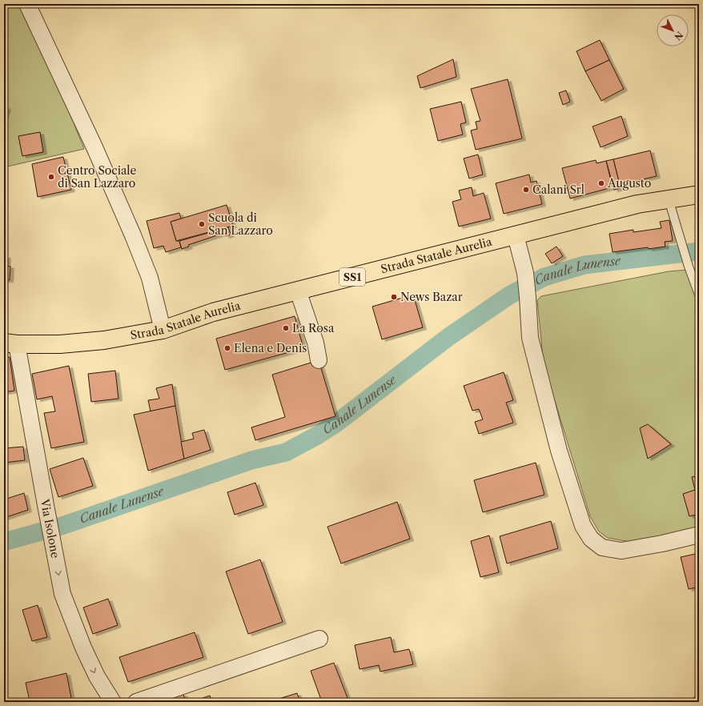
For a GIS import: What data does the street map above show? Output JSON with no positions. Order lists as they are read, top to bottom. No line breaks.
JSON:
{"streets":{"main road":["Strada Statale Aurelia","SS1"],"street":["Via Isolone"]},"crossings":[["Strada Statale Aurelia","Via Isolone"]],"one_way":["Via Isolone"],"water":["Canale Lunense"],"places":["Centro Sociale di San Lazzaro","Augusto","Calani Srl","Scuola di San Lazzaro","News Bazar","La Rosa","Elena e Denis"],"north":"bottom right"}
